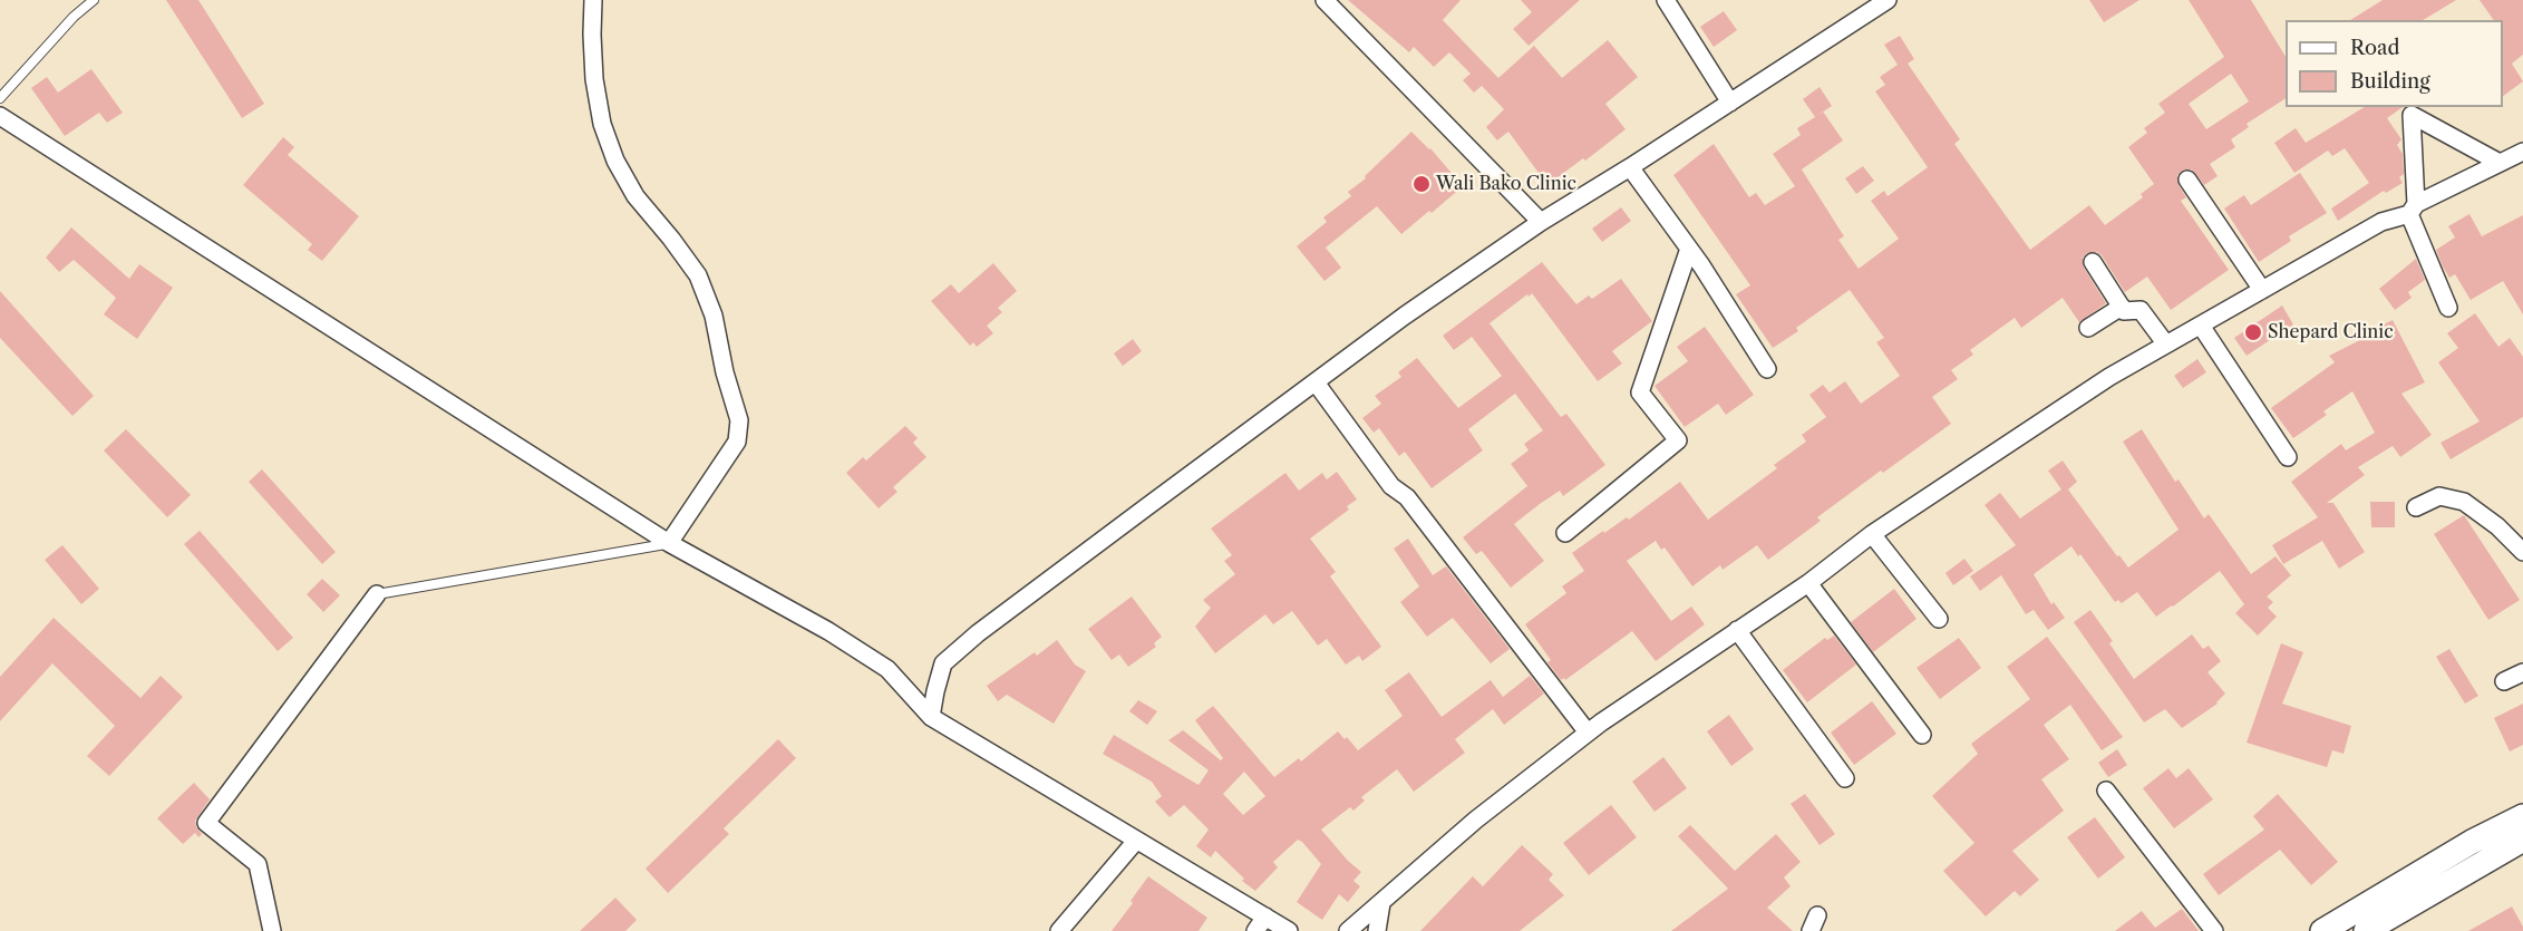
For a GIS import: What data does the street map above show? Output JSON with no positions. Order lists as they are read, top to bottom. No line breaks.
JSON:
{"places":["Wali Bako Clinic","Shepard Clinic"],"legend":["Road","Building"]}
